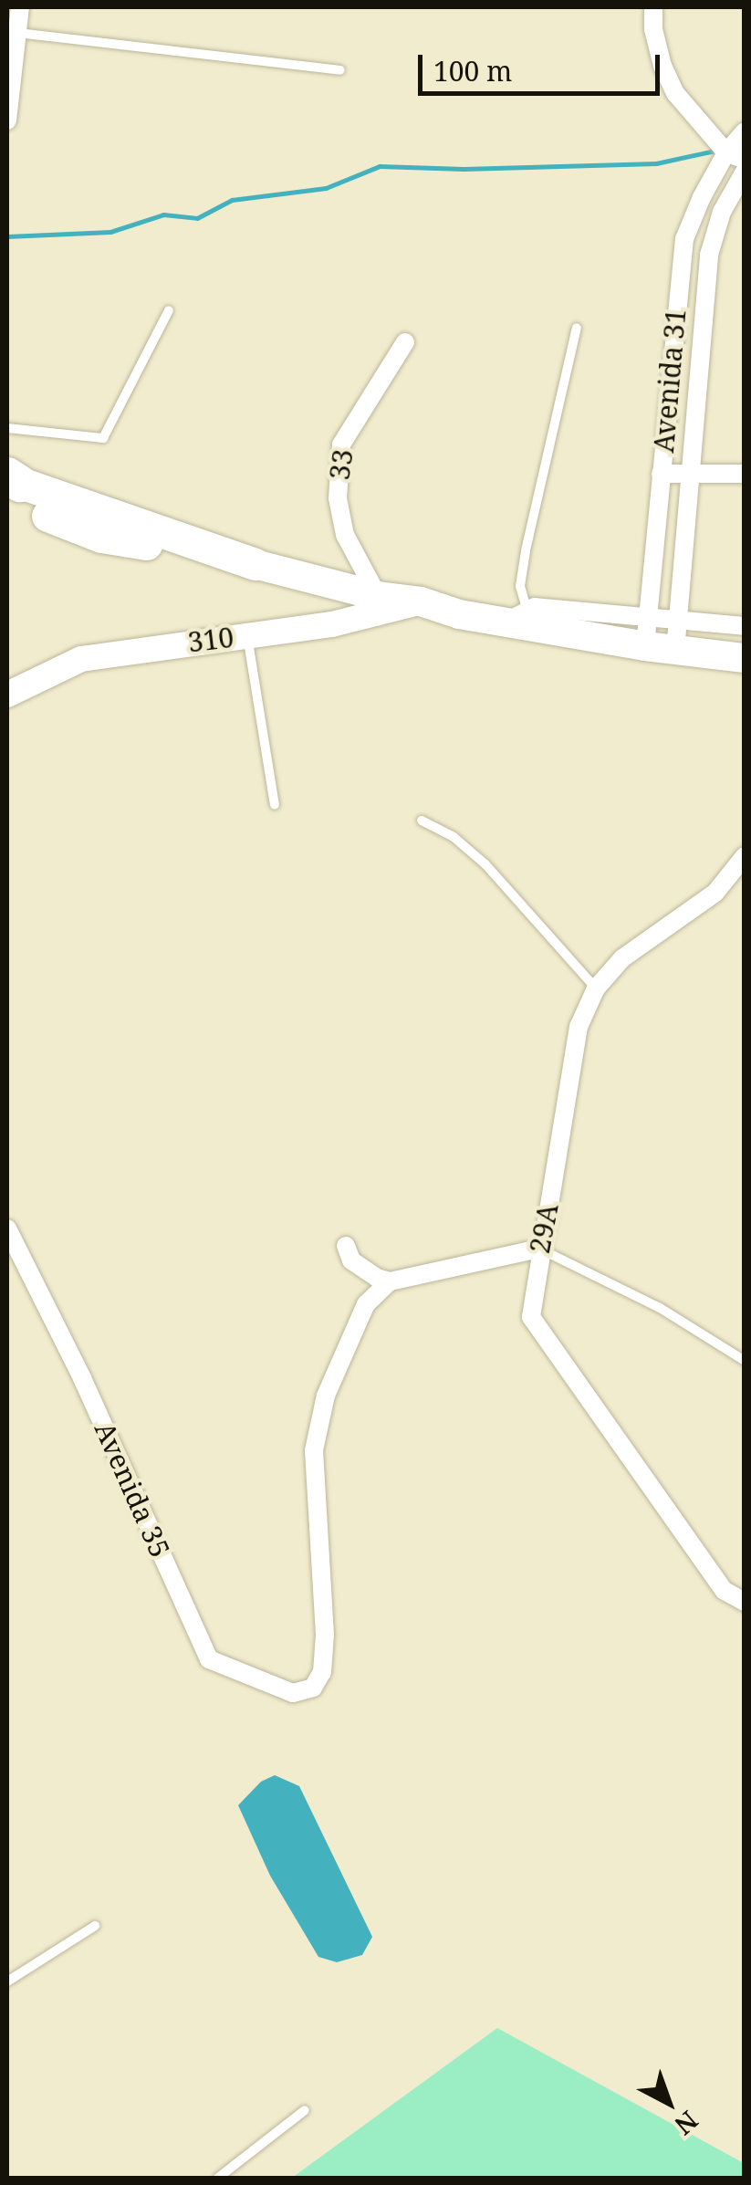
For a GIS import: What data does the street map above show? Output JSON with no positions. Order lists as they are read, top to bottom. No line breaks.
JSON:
{"streets":{"street":["Avenida 31","33","310","29A","Avenida 35"]},"scale_bar":"100 m","north":"bottom right"}
